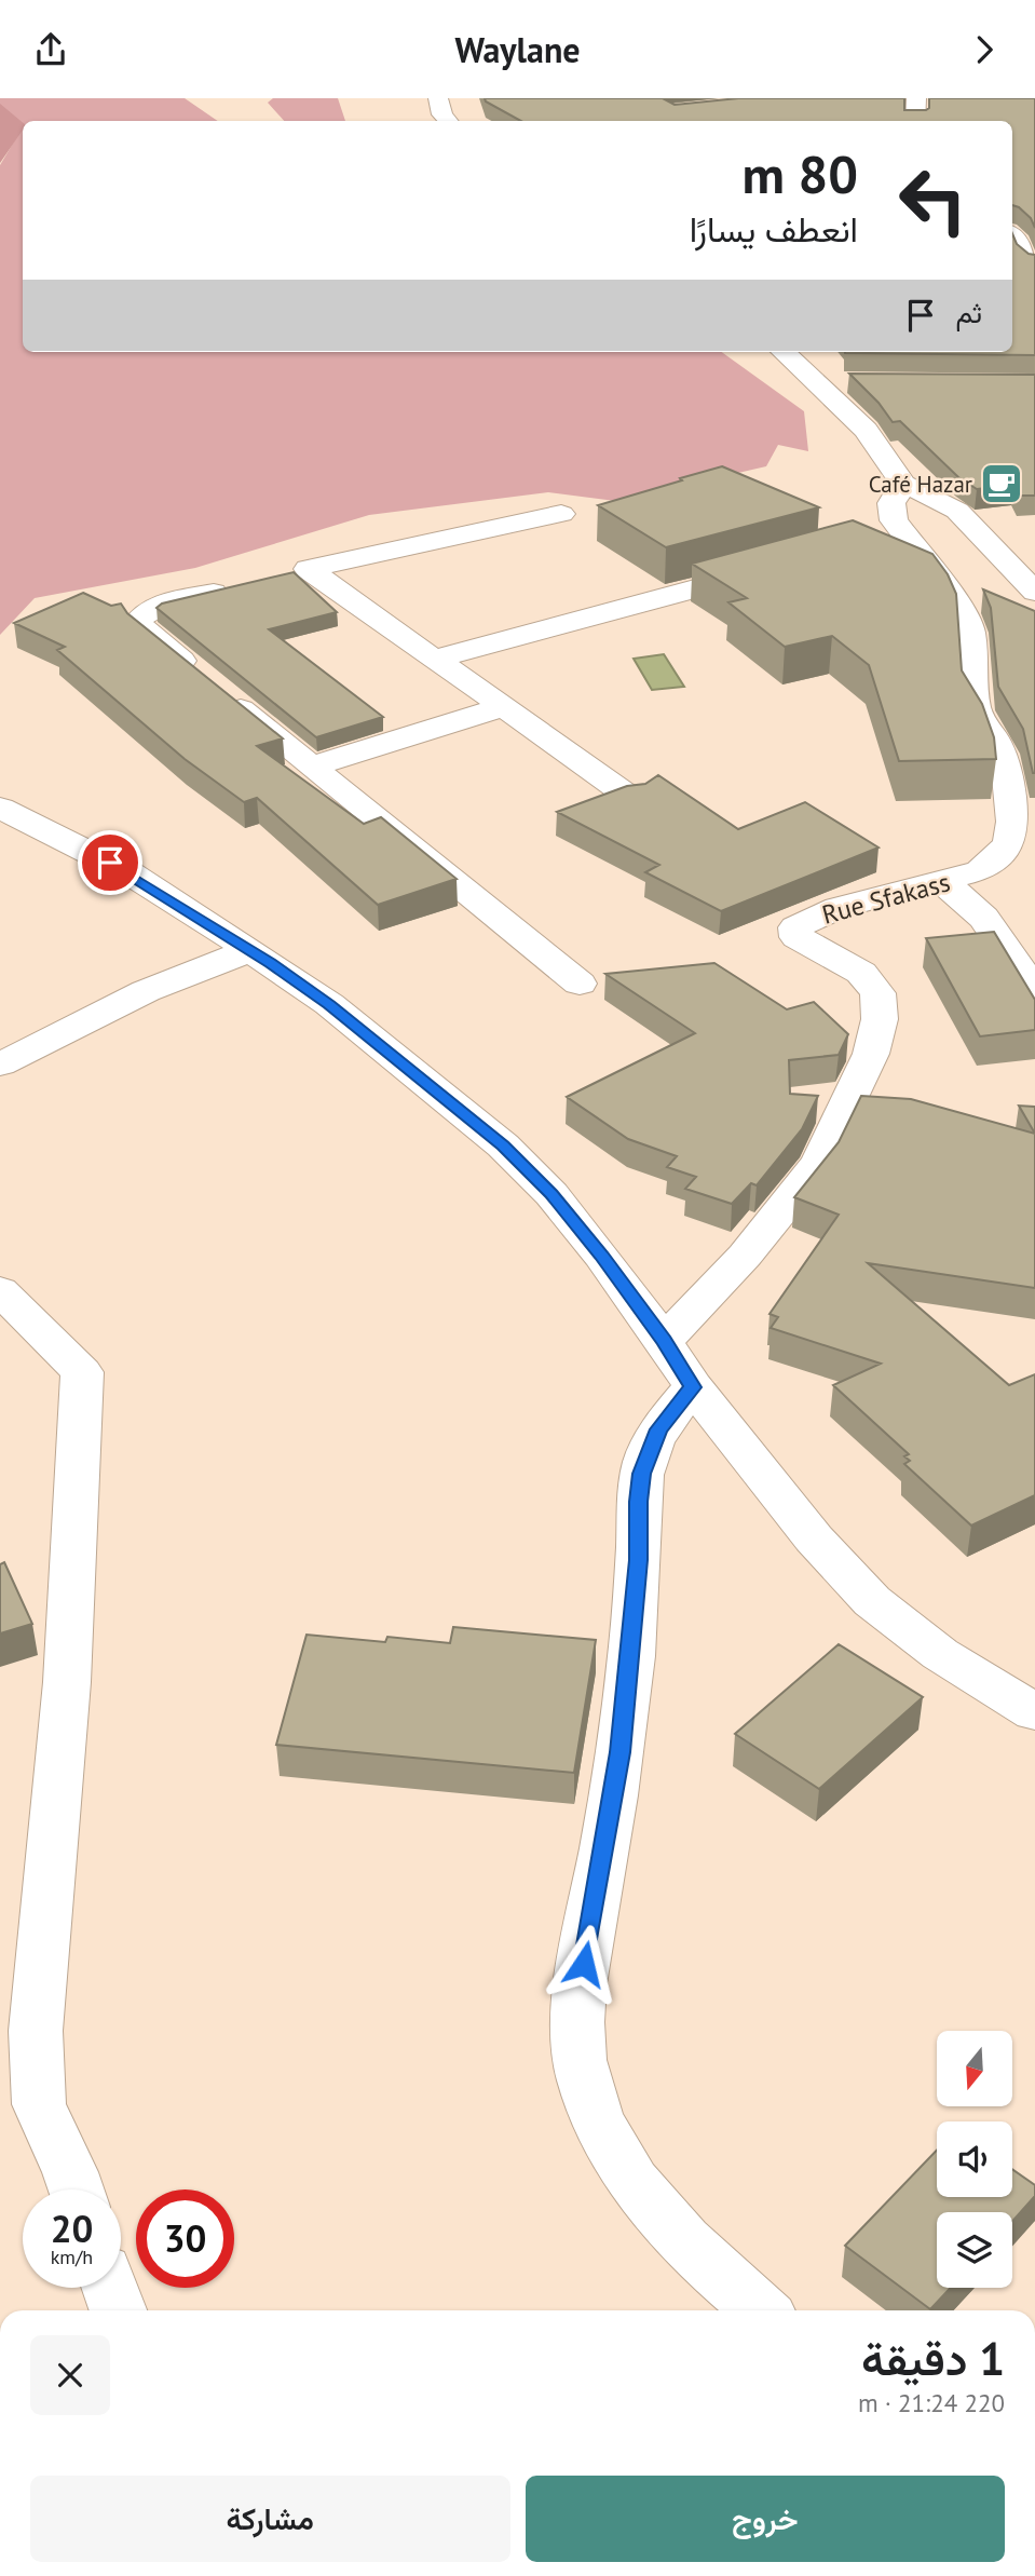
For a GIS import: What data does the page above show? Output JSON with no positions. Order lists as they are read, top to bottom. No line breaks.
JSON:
{"streets":{"street":["Rue Sfakass"]},"places":{"cafe":["Café Hazar"]},"north":"bottom","page":{"header":"Waylane","turn":["80 m","انعطف يسارًا"],"then":"ثم","speed":"20 km/h","limit":"30","heading":["1 دقيقة","220 m · 21:24"],"buttons":["خروج","مشاركة"]}}
